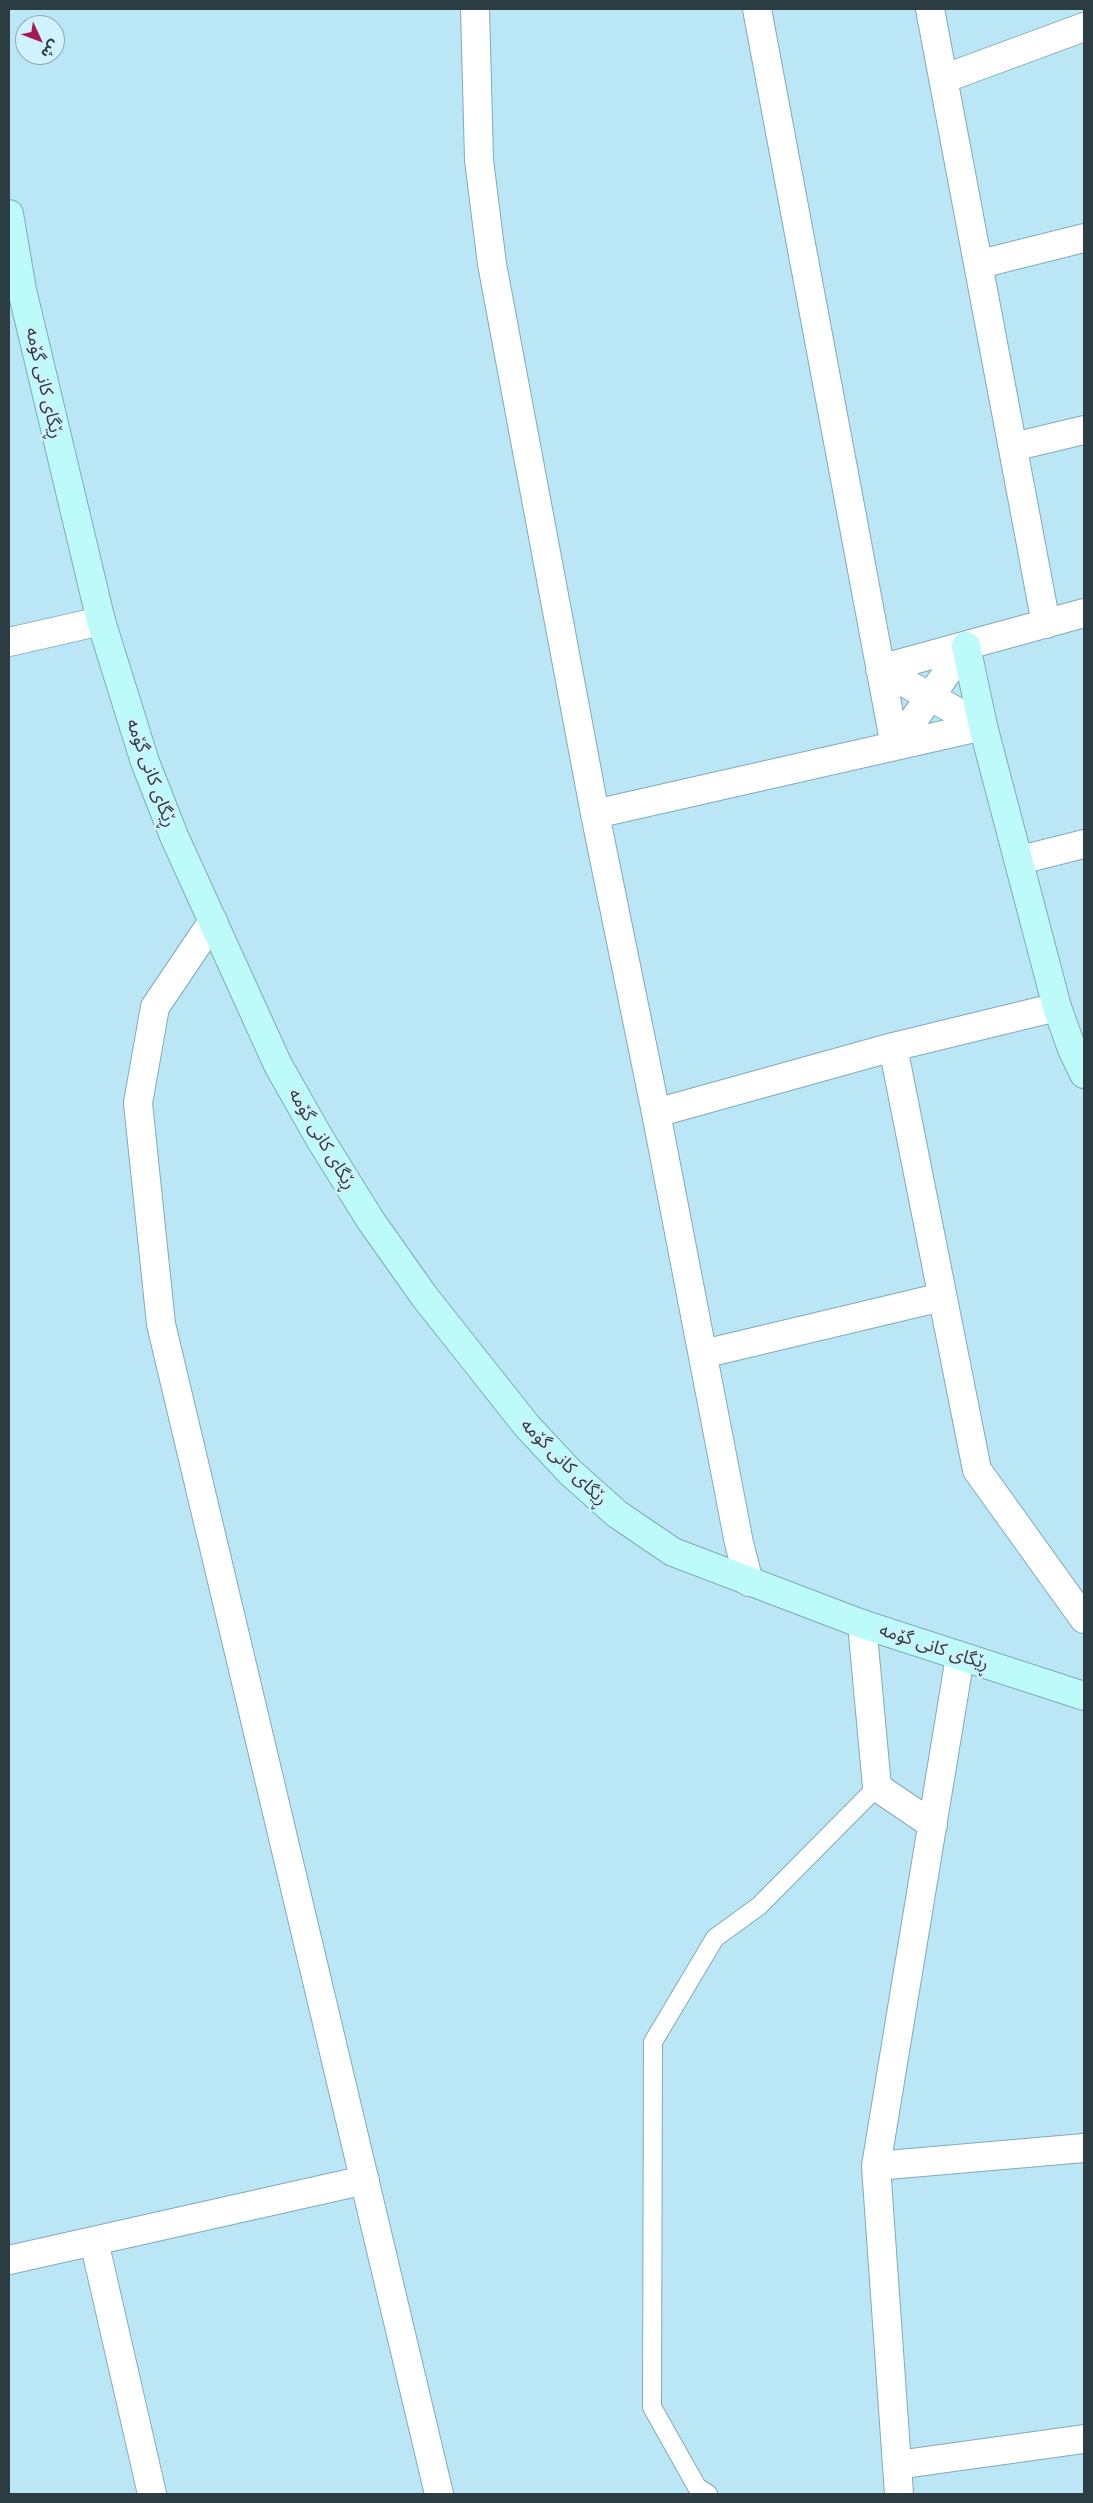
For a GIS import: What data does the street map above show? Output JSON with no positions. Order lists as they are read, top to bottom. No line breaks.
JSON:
{"streets":{"street":["ڕێگای کانی گۆمە"]},"north":"bottom right"}
